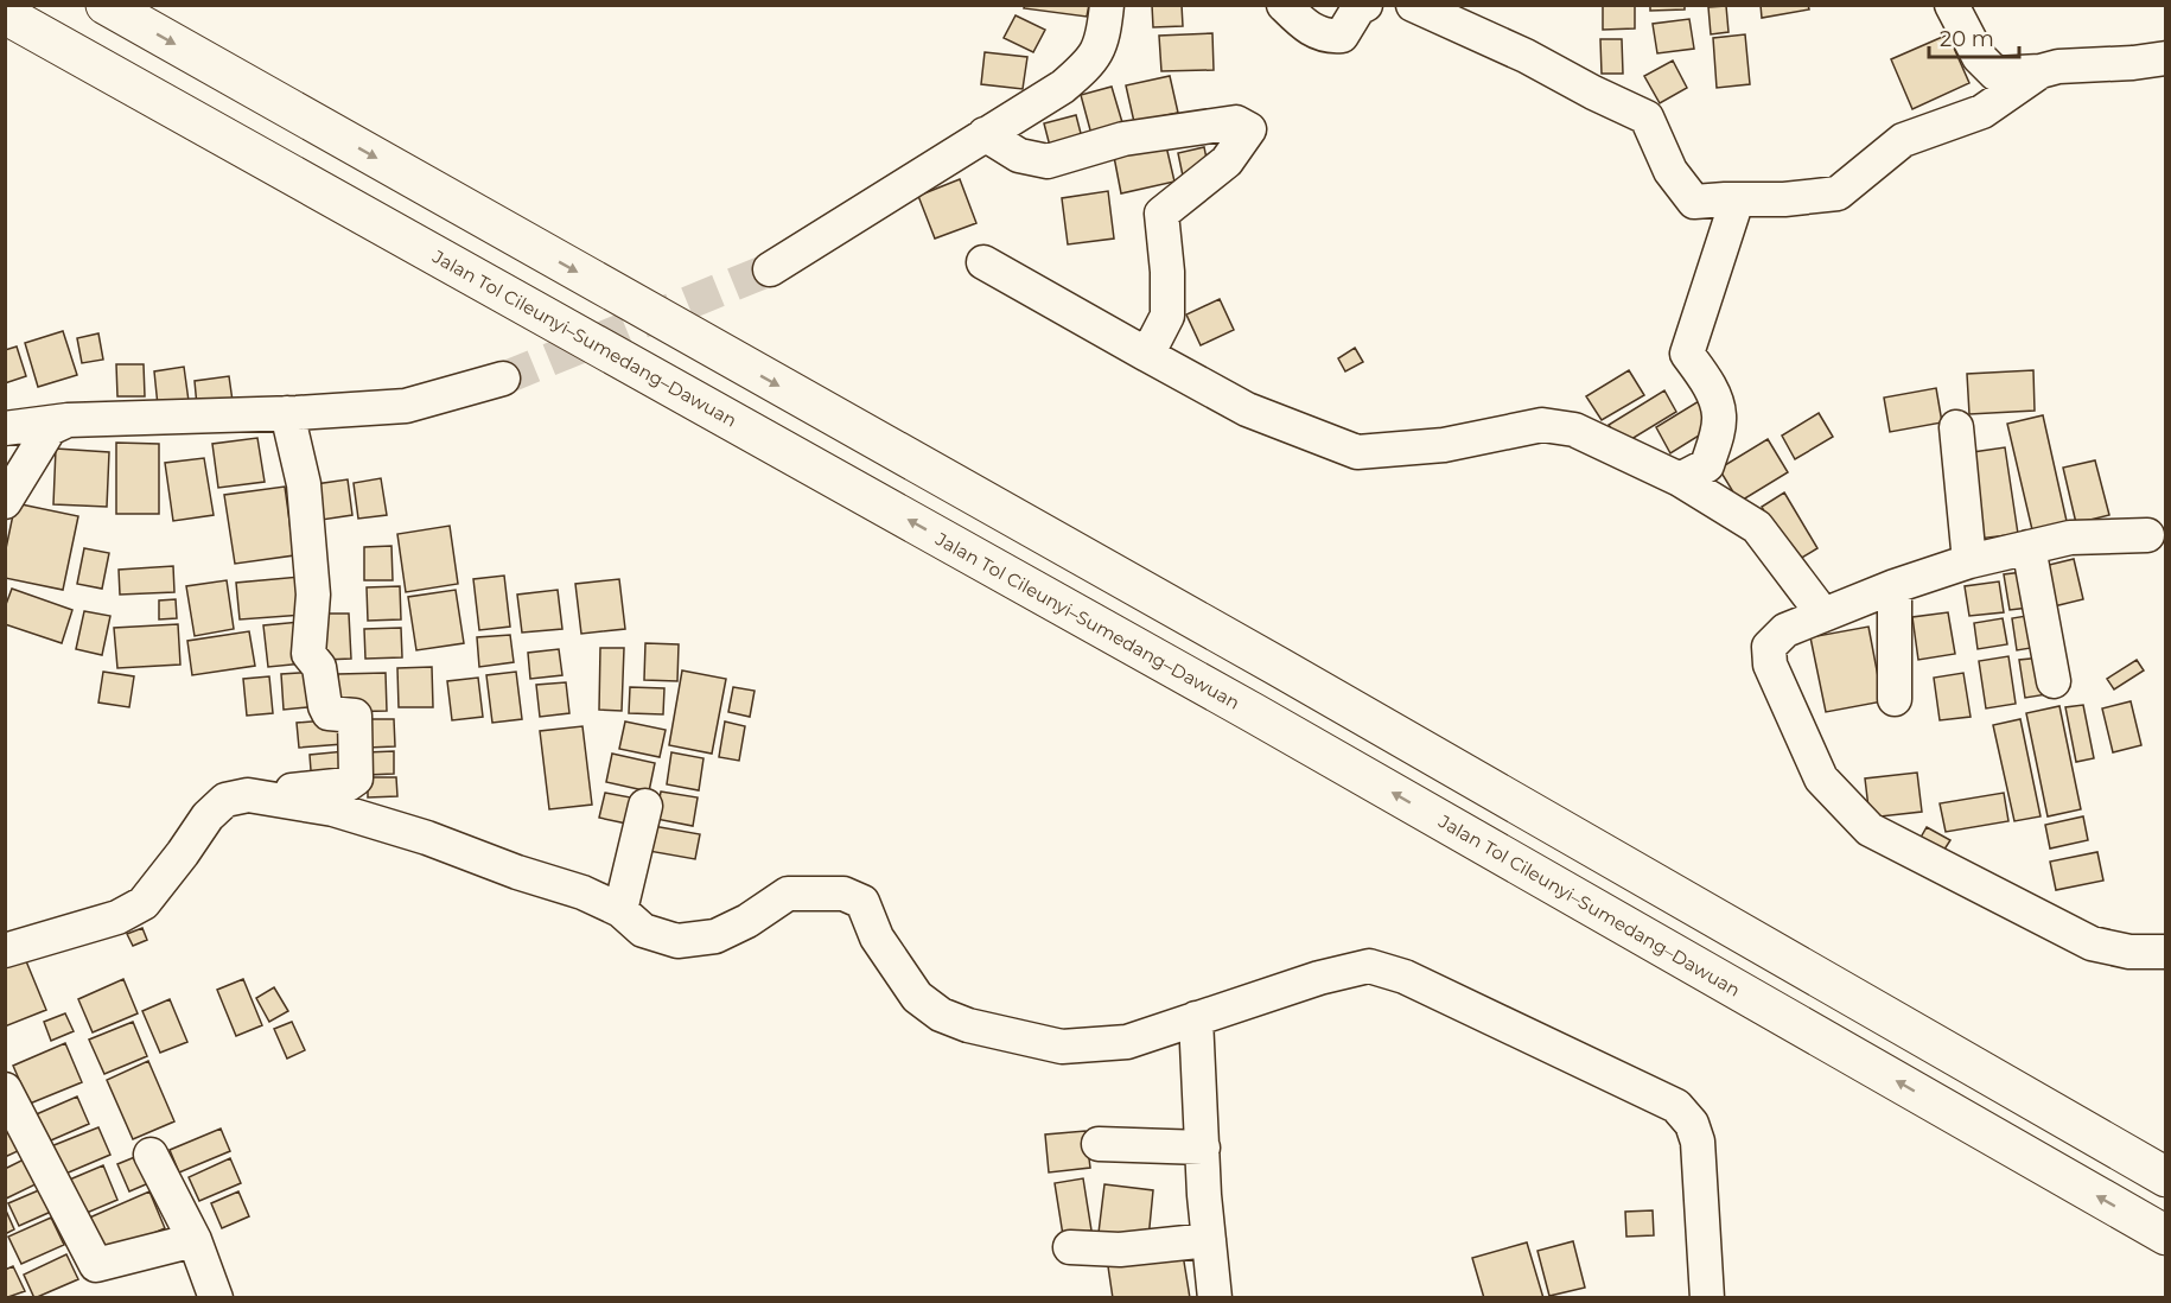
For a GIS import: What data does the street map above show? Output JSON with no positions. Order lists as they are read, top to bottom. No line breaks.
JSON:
{"streets":{"highway":["Jalan Tol Cileunyi–Sumedang–Dawuan"]},"scale_bar":"20 m"}
